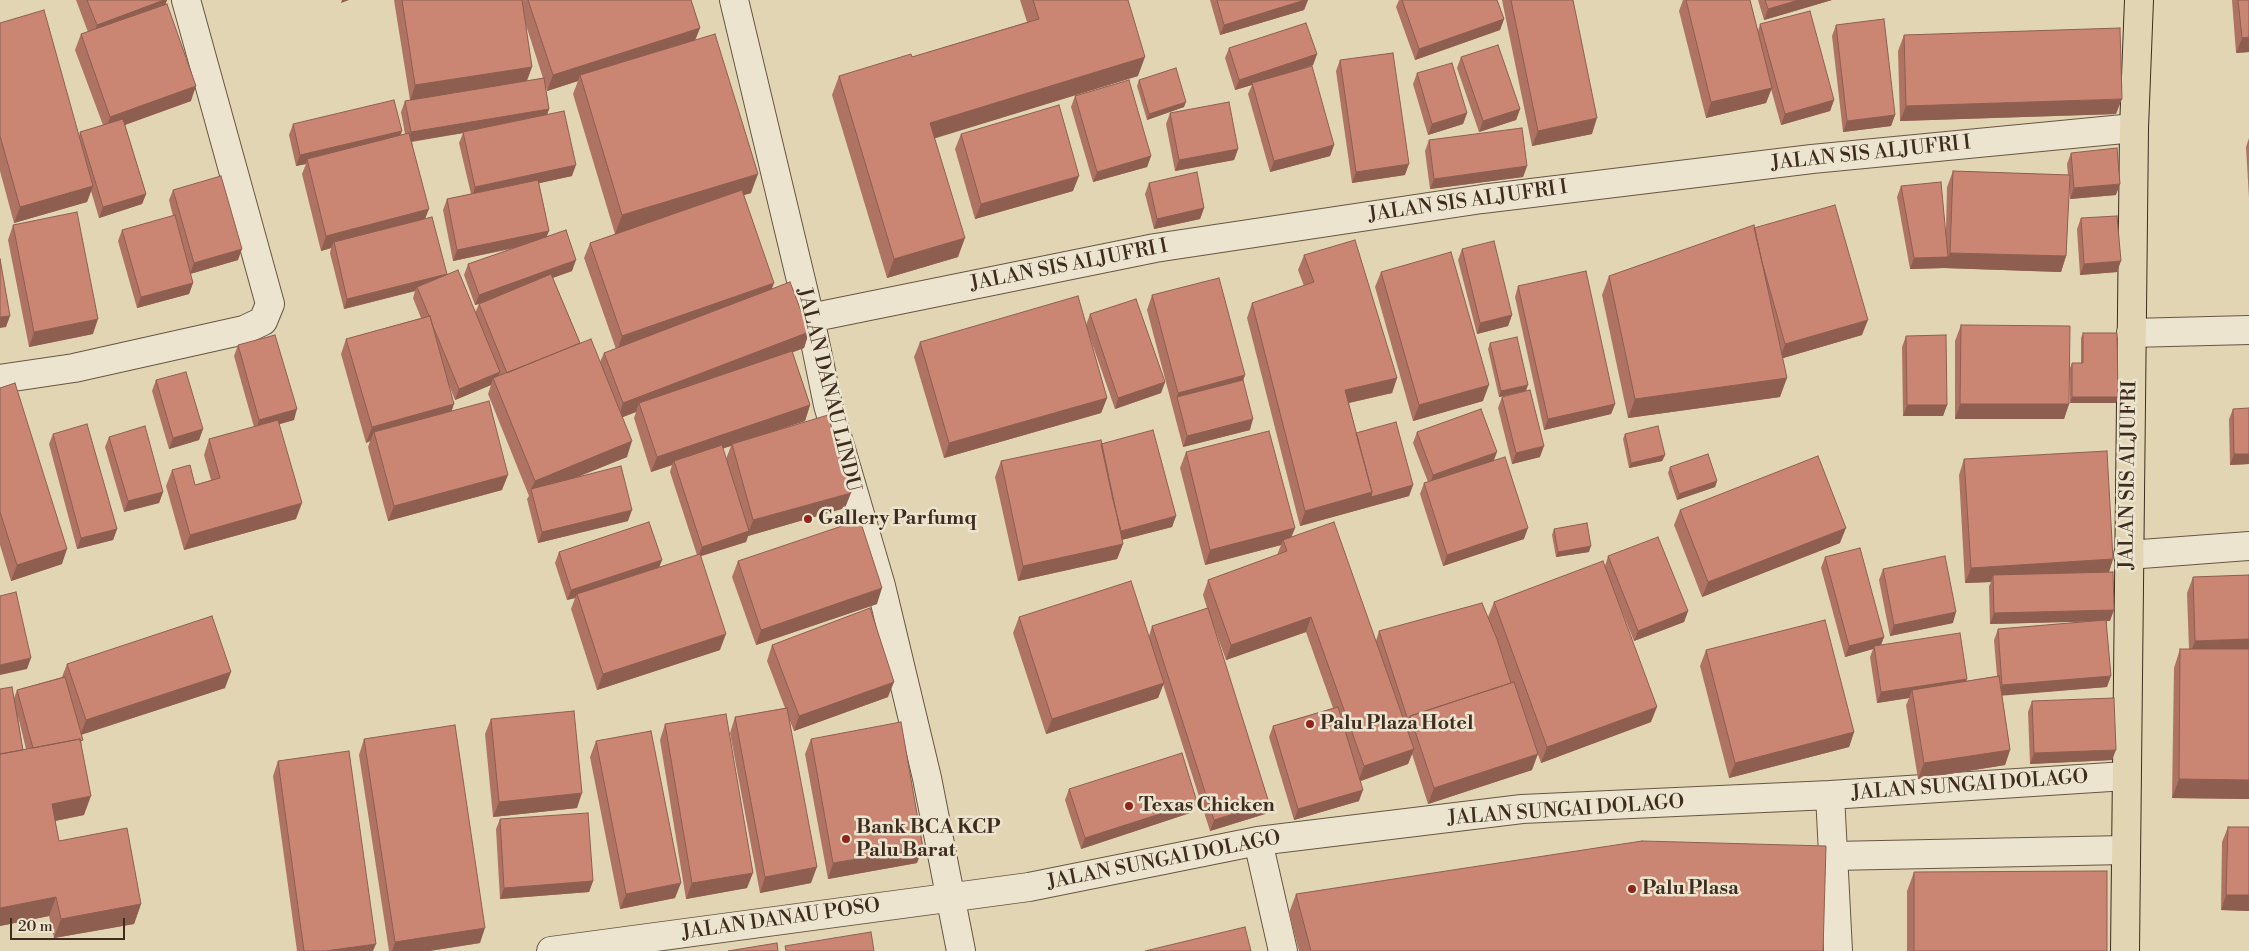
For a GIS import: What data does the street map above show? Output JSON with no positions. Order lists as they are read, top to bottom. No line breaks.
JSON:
{"streets":{"main road":["JALAN SIS ALJUFRI"],"street":["JALAN SIS ALJUFRI I","JALAN DANAU LINDU","JALAN SUNGAI DOLAGO","JALAN DANAU POSO"]},"crossings":[["JALAN SIS ALJUFRI I","JALAN DANAU LINDU"],["JALAN SIS ALJUFRI I","JALAN SIS ALJUFRI"],["JALAN DANAU LINDU","JALAN SUNGAI DOLAGO"],["JALAN DANAU LINDU","JALAN DANAU POSO"],["JALAN SIS ALJUFRI","JALAN SUNGAI DOLAGO"],["JALAN SUNGAI DOLAGO","JALAN DANAU POSO"]],"places":["Gallery Parfumq","Palu Plaza Hotel","Texas Chicken","Bank BCA KCP Palu Barat","Palu Plasa"],"scale_bar":"20 m"}
